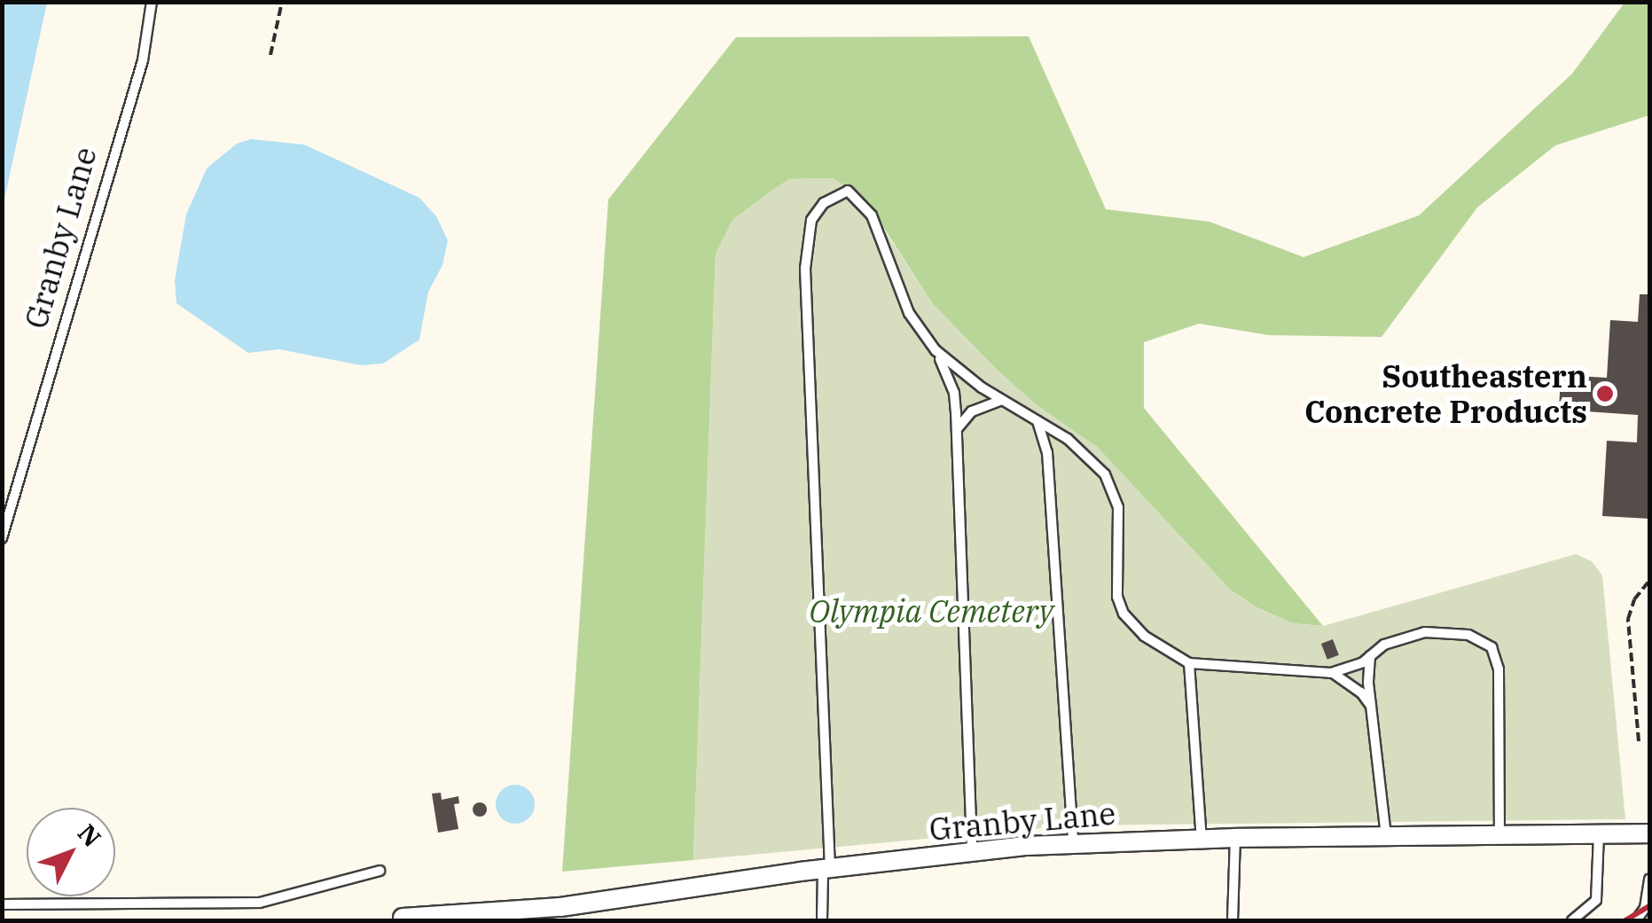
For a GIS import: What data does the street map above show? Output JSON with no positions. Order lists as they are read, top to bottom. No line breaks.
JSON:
{"streets":{"street":["Granby Lane"]},"parks":["Olympia Cemetery"],"places":["Southeastern Concrete Products"],"north":"top right"}
